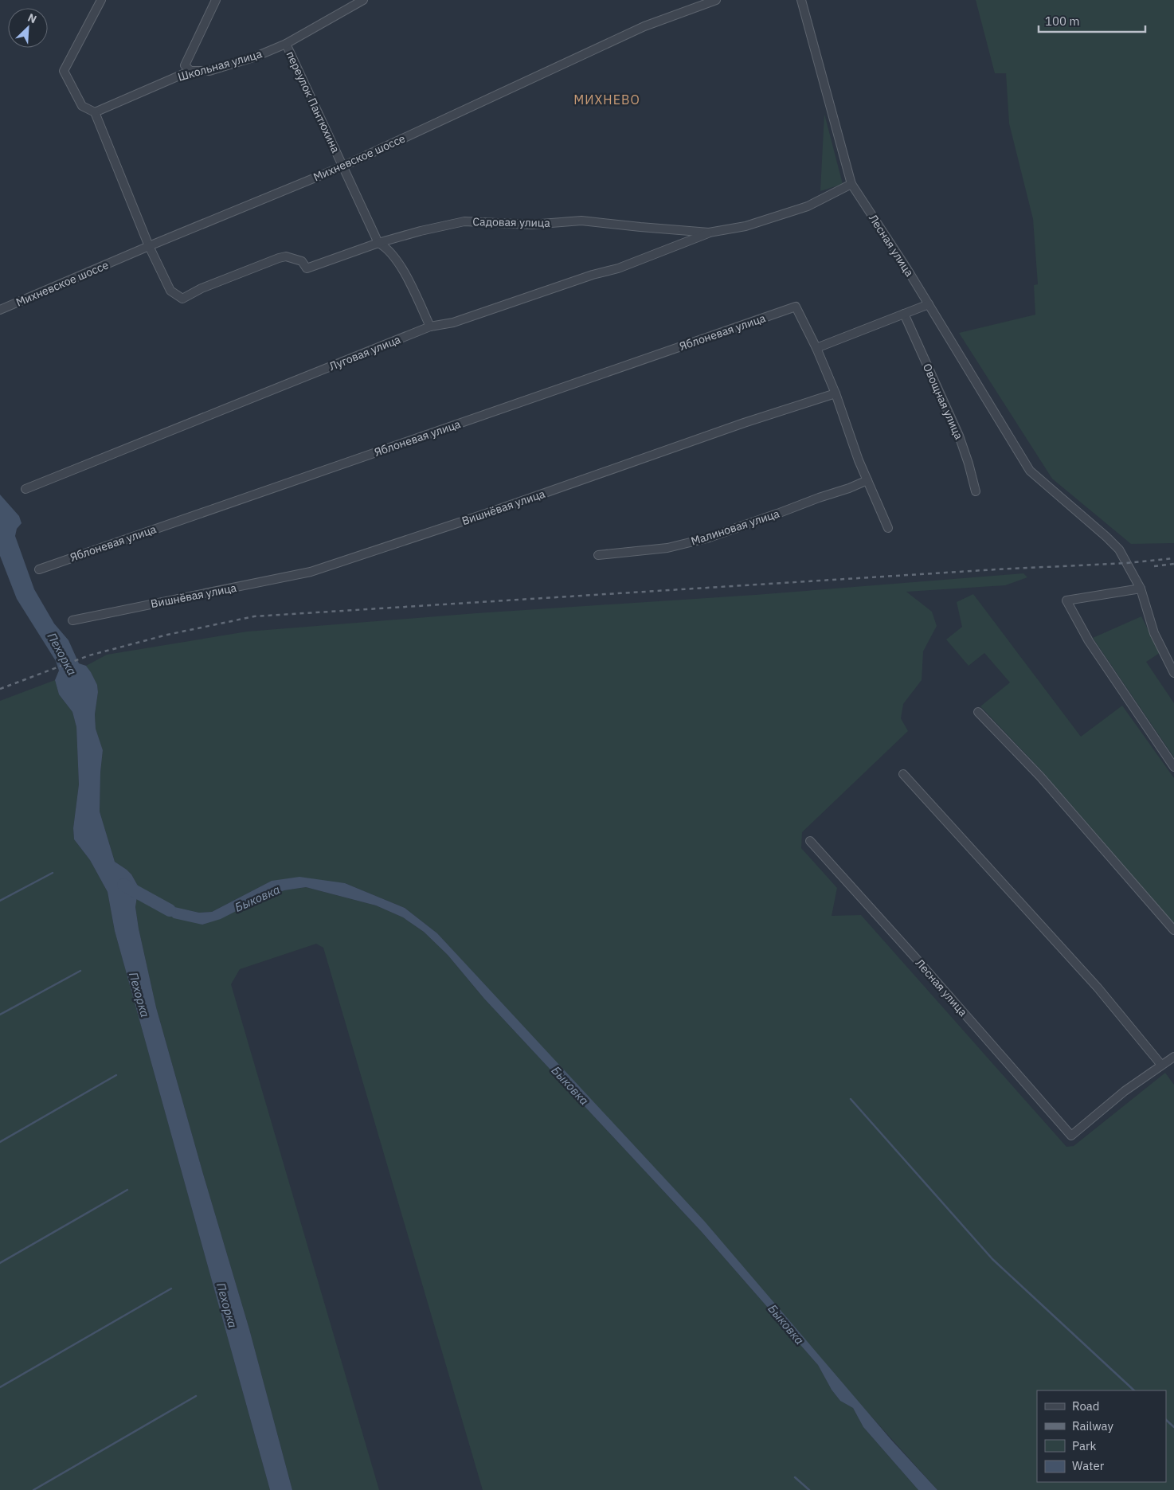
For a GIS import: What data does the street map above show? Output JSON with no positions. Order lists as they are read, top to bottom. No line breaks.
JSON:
{"streets":{"street":["Школьная улица","переулок Пантюхина","Михневское шоссе","Садовая улица","Лесная улица","Яблоневая улица","Луговая улица","Овощная улица","Вишнёвая улица","Малиновая улица"]},"crossings":[["Школьная улица","переулок Пантюхина"],["переулок Пантюхина","Михневское шоссе"],["переулок Пантюхина","Садовая улица"],["переулок Пантюхина","Луговая улица"],["Михневское шоссе","Садовая улица"],["Садовая улица","Лесная улица"],["Садовая улица","Луговая улица"]],"districts":["МИХНЕВО"],"water":["Пехорка","Быковка"],"legend":["Road","Railway","Park","Water"],"scale_bar":"100 m","north":"top right"}
